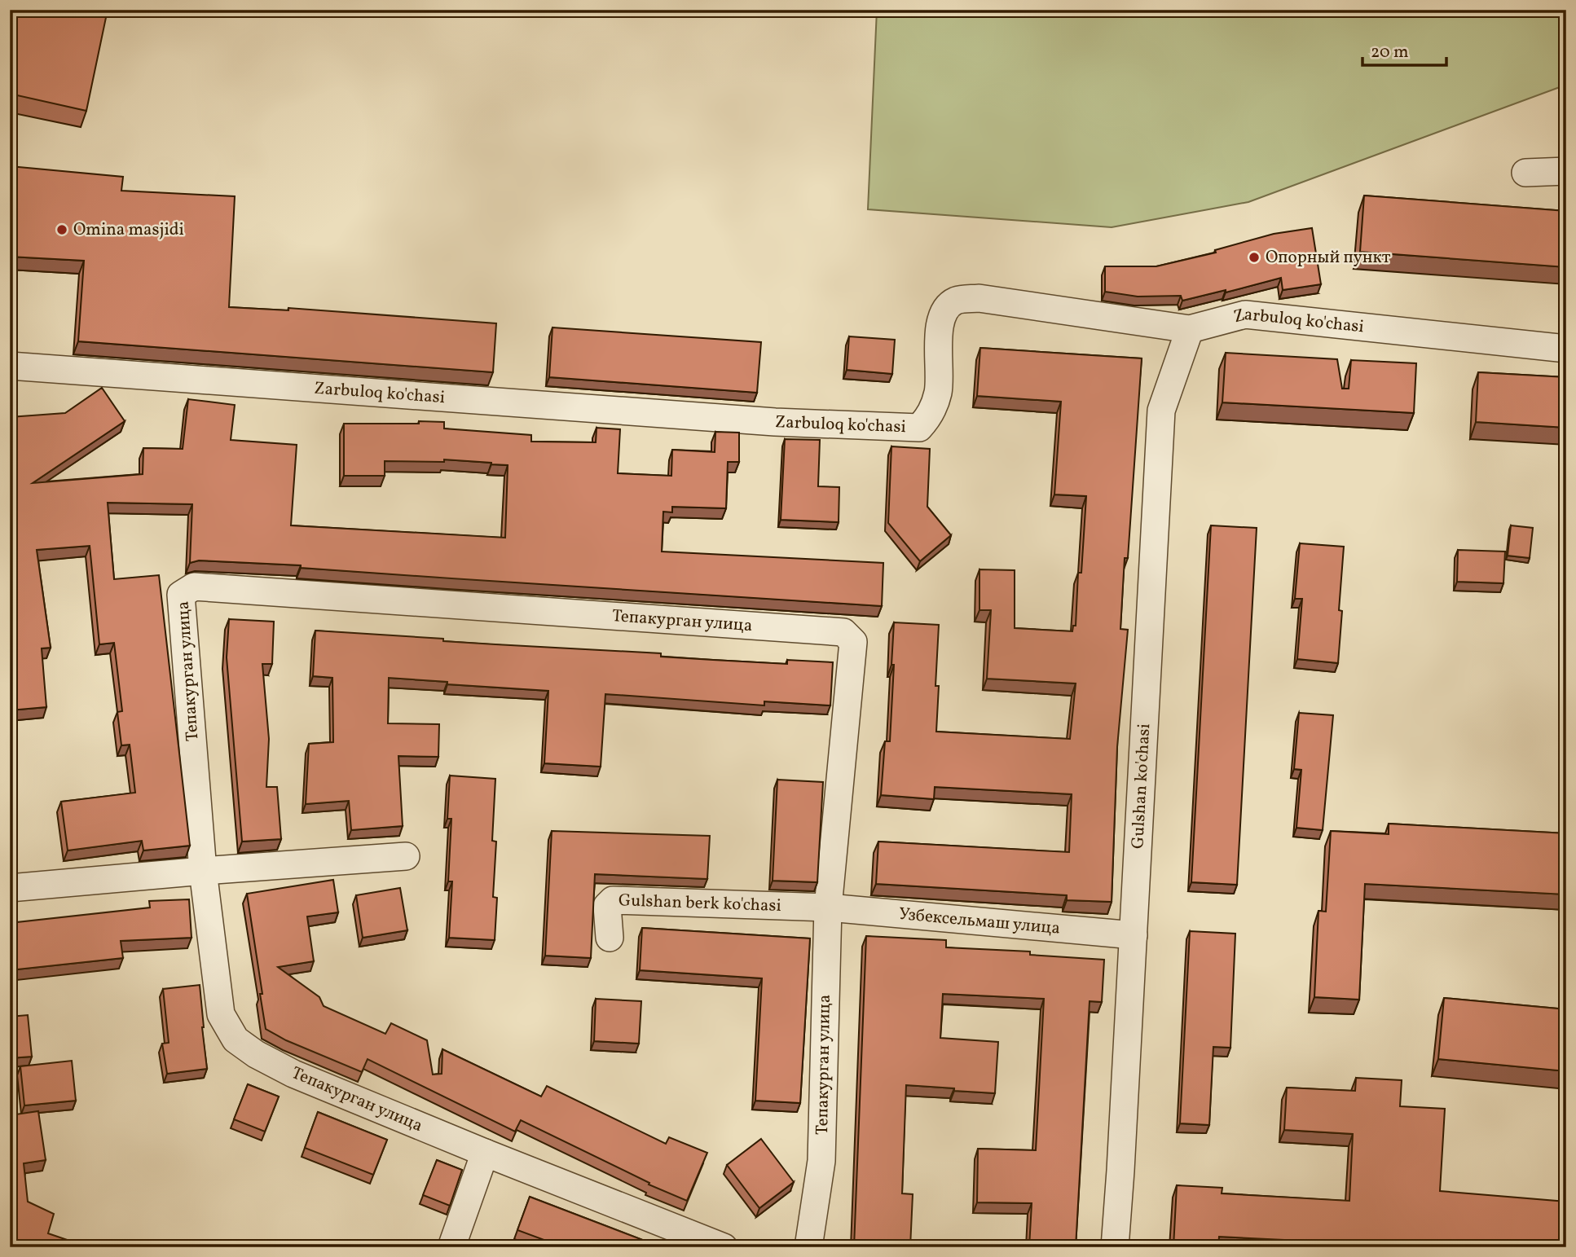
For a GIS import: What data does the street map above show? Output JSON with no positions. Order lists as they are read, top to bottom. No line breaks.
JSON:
{"streets":{"street":["Zarbuloq ko'chasi","Тепакурган улица","Gulshan ko'chasi","Gulshan berk ko'chasi","Узбексельмаш улица"]},"crossings":[["Zarbuloq ko'chasi","Gulshan ko'chasi"],["Тепакурган улица","Gulshan berk ko'chasi"],["Тепакурган улица","Узбексельмаш улица"],["Gulshan ko'chasi","Узбексельмаш улица"],["Gulshan berk ko'chasi","Узбексельмаш улица"]],"places":["Omina masjidi","Опорный пункт"],"scale_bar":"20 m"}
